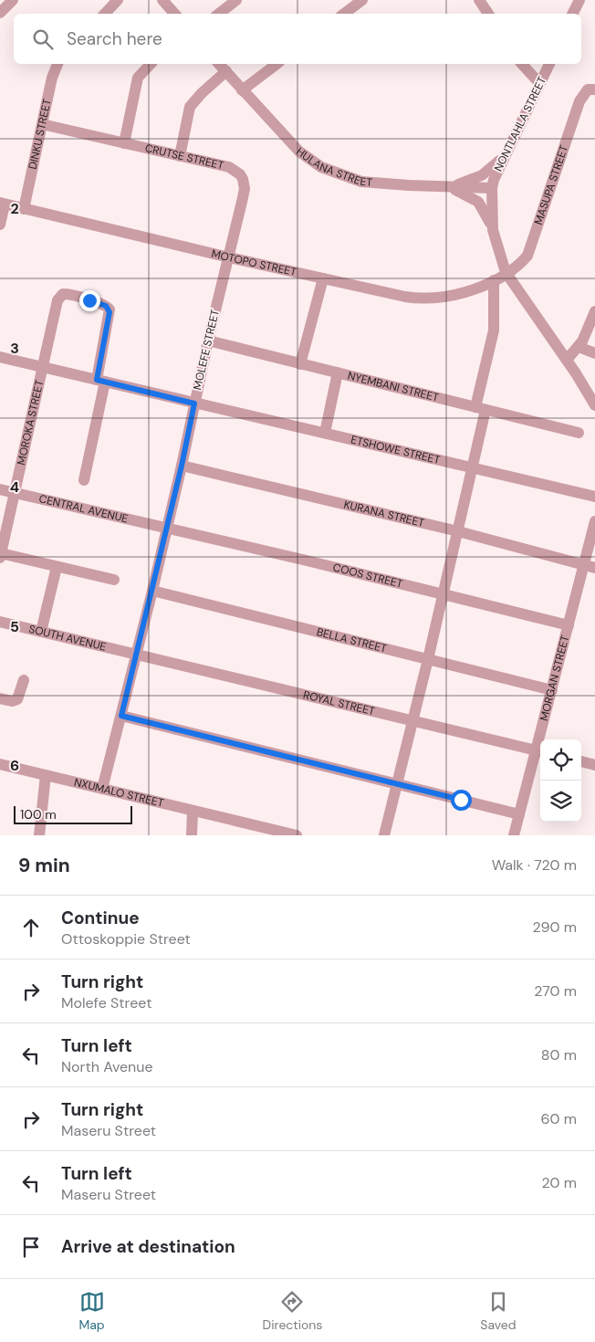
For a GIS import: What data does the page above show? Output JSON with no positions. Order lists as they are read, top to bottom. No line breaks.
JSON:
{"streets":{"street":["NONTLAHLA STREET","DINKU STREET","CRUTSE STREET","HULANA STREET","MASUPA STREET","MOTOPO STREET","MOLEFE STREET","NYEMBANI STREET","MOROKA STREET","ETSHOWE STREET","CENTRAL AVENUE","KURANA STREET","COOS STREET","SOUTH AVENUE","BELLA STREET","MORGAN STREET","ROYAL STREET","NXUMALO STREET"]},"crossings":[["NONTLAHLA STREET","HULANA STREET"],["DINKU STREET","CRUTSE STREET"],["DINKU STREET","MOTOPO STREET"],["CRUTSE STREET","MOTOPO STREET"],["CRUTSE STREET","MOLEFE STREET"],["MASUPA STREET","MOTOPO STREET"],["MOTOPO STREET","MOLEFE STREET"],["MOLEFE STREET","NYEMBANI STREET"],["MOLEFE STREET","ETSHOWE STREET"],["MOLEFE STREET","CENTRAL AVENUE"],["MOLEFE STREET","KURANA STREET"],["MOLEFE STREET","COOS STREET"],["MOLEFE STREET","SOUTH AVENUE"],["MOLEFE STREET","BELLA STREET"],["MOLEFE STREET","ROYAL STREET"],["MOLEFE STREET","NXUMALO STREET"],["MOROKA STREET","ETSHOWE STREET"],["MOROKA STREET","CENTRAL AVENUE"],["CENTRAL AVENUE","COOS STREET"],["KURANA STREET","MORGAN STREET"],["COOS STREET","MORGAN STREET"],["SOUTH AVENUE","ROYAL STREET"],["BELLA STREET","MORGAN STREET"],["MORGAN STREET","ROYAL STREET"]],"scale_bar":"100 m","page":{"search":"Search here","scale":"100 m","heading":["9 min","Walk · 720 m"],"list":[["Continue","Ottoskoppie Street","290 m"],["Turn right","Molefe Street","270 m"],["Turn left","North Avenue","80 m"],["Turn right","Maseru Street","60 m"],["Turn left","Maseru Street","20 m"],"Arrive at destination"],"nav":["Map","Directions","Saved"]},"grid":{"rows":["2","3","4","5","6"]}}
